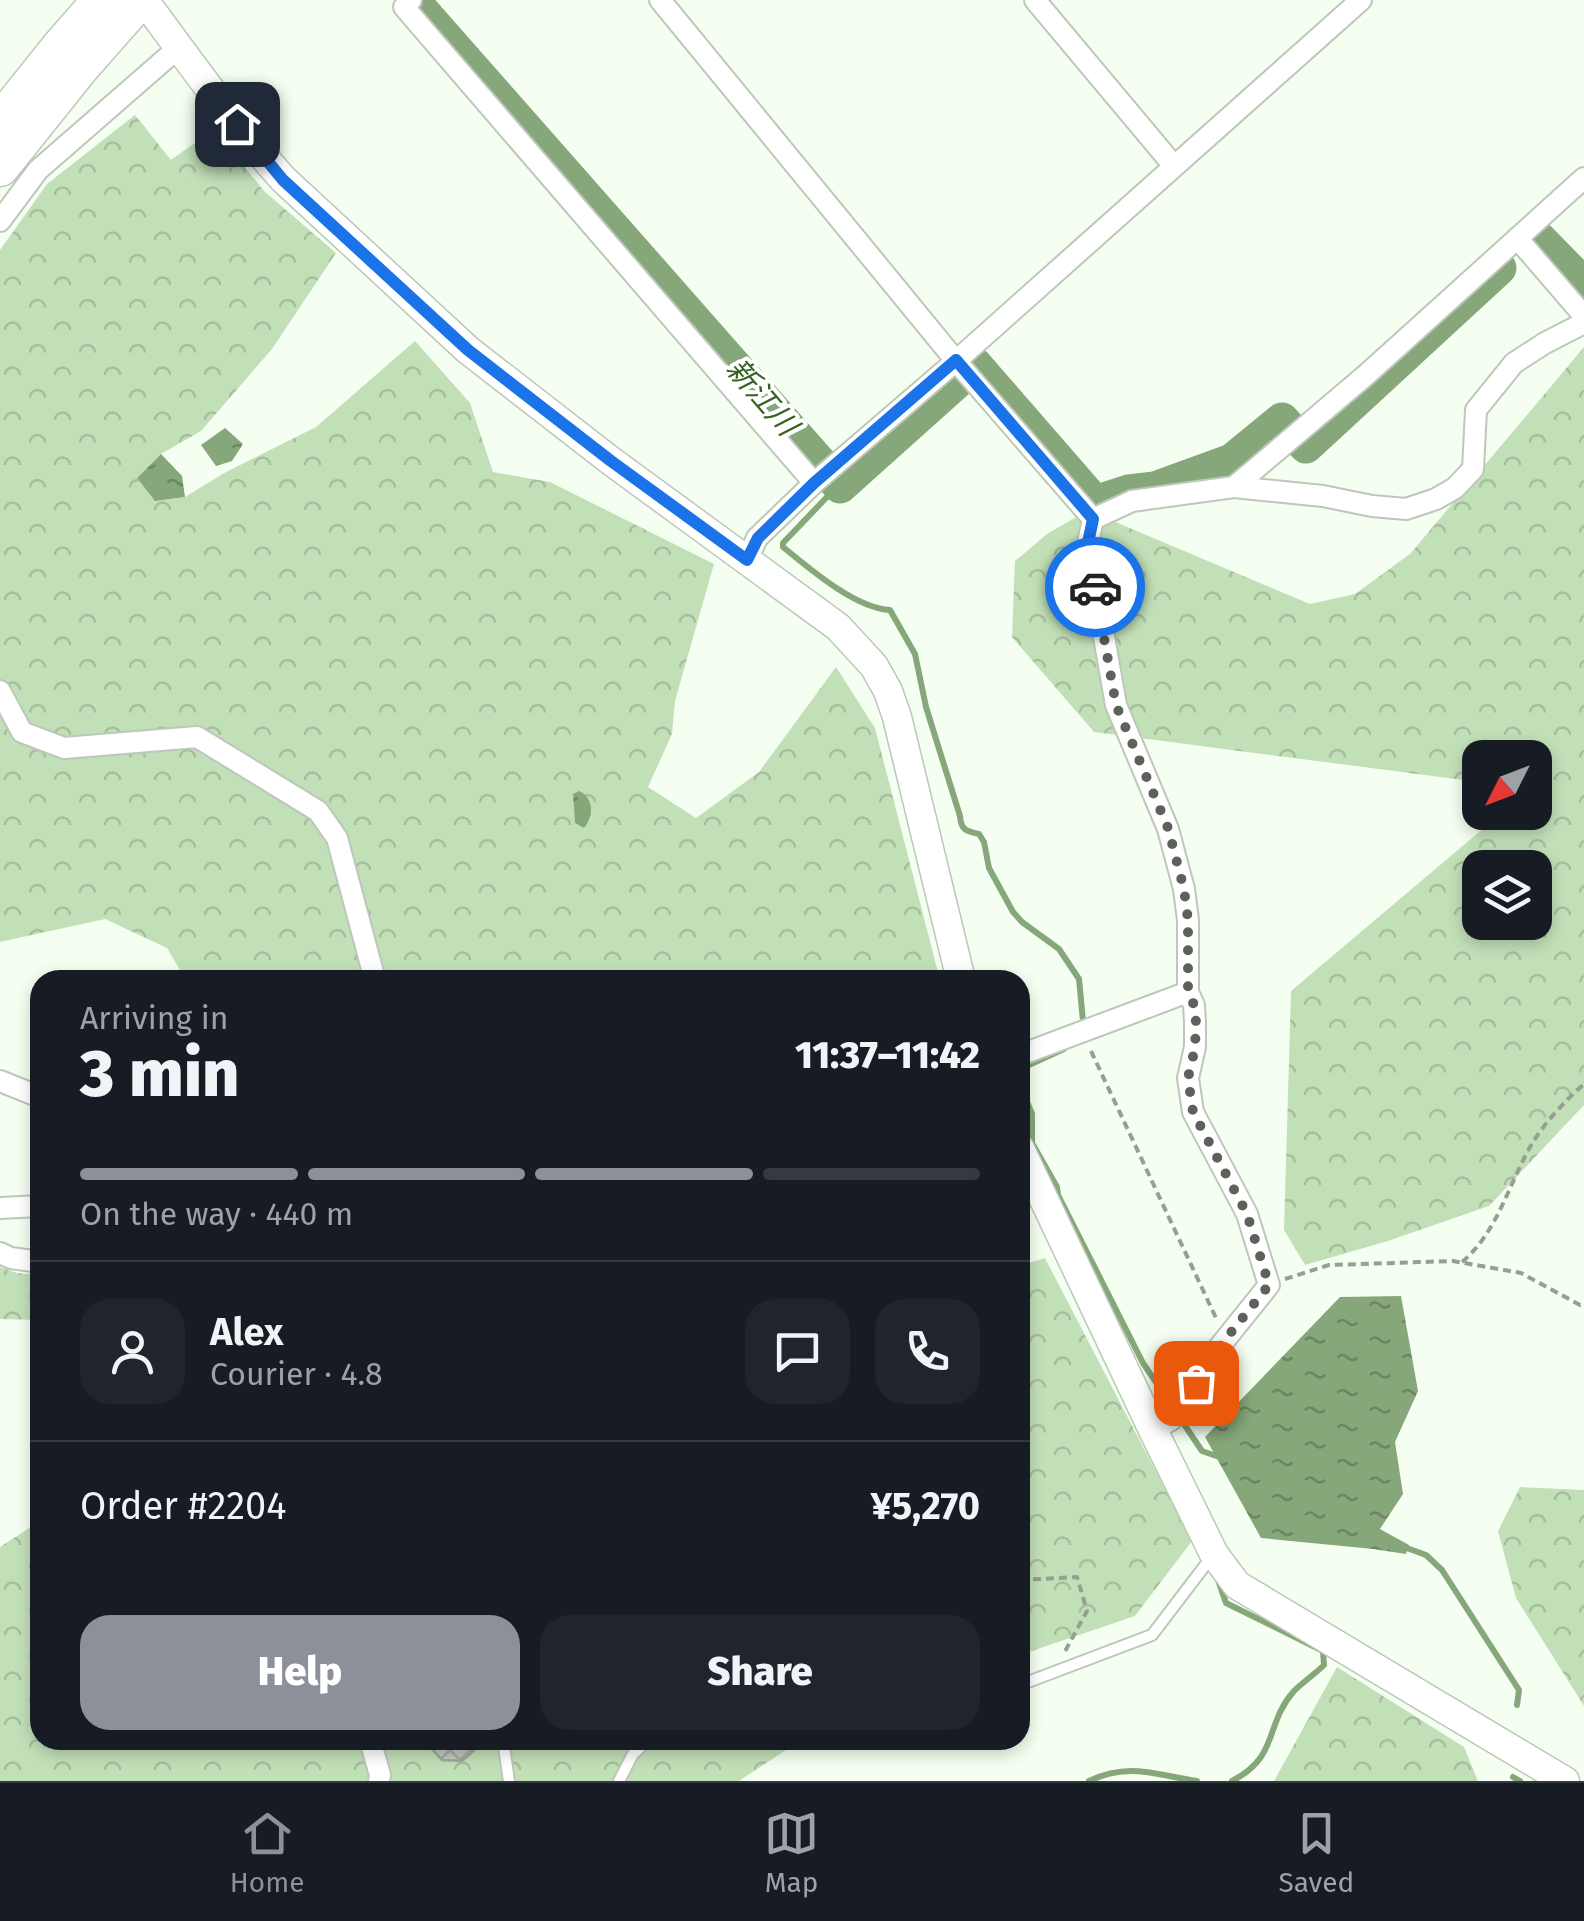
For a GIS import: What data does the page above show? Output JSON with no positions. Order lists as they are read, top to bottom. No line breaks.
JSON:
{"water":["新江川"],"north":"bottom left","page":{"heading":["3 min","Arriving in","11:37–11:42"],"panel":["Alex","Courier · 4.8","Order #2204","¥5,270"],"bar":"On the way · 440 m","buttons":["Help","Share"],"tabs":["Home","Map","Saved"]}}
